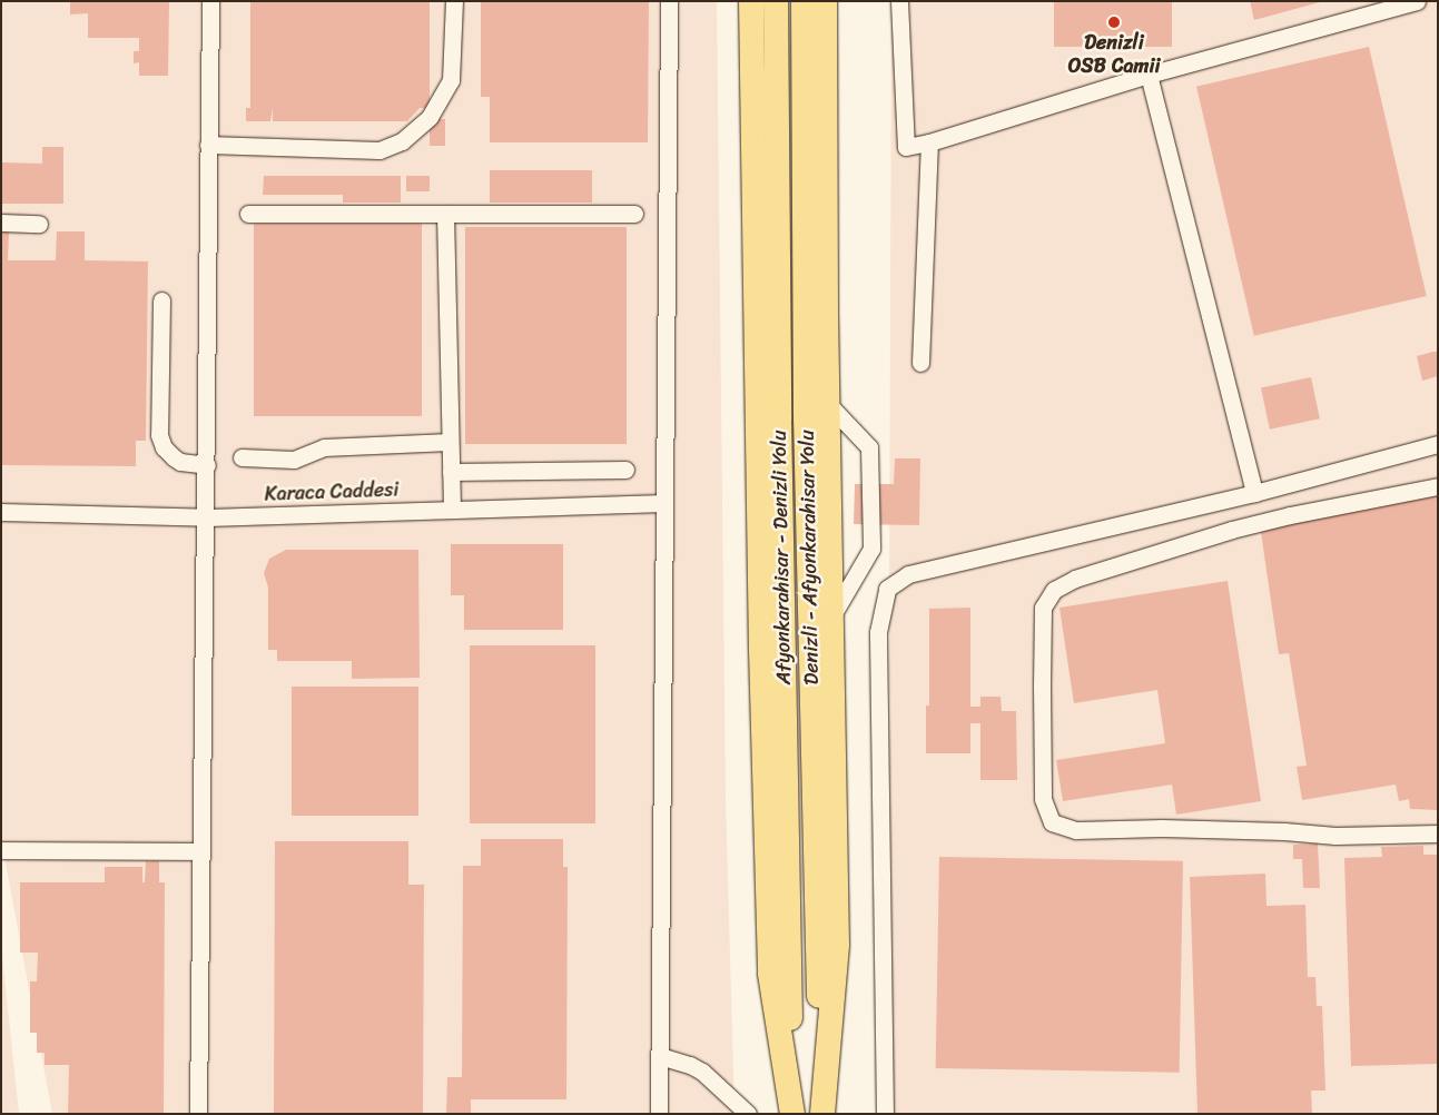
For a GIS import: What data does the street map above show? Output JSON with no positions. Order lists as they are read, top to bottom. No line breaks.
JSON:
{"streets":{"highway":["Afyonkarahisar - Denizli Yolu","Denizli - Afyonkarahisar Yolu"],"street":["Karaca Caddesi"]},"places":["Denizli OSB Camii"]}
